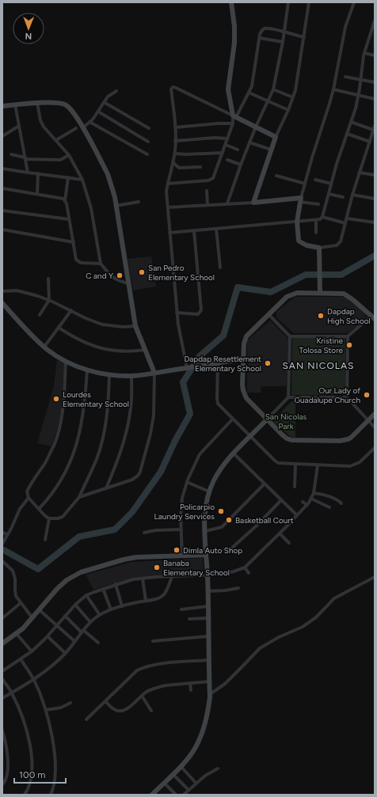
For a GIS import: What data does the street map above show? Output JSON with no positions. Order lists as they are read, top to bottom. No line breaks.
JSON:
{"districts":["SAN NICOLAS"],"parks":["San Nicolas Park"],"places":["San Pedro Elementary School","C and Y","Dapdap High School","Kristine Tolosa Store","Dapdap Resettlement Elementary School","Our Lady of Guadalupe Church","Lourdes Elementary School","Policarpio Laundry Services","Basketball Court","Dimla Auto Shop","Banaba Elementary School"],"scale_bar":"100 m","north":"bottom"}
